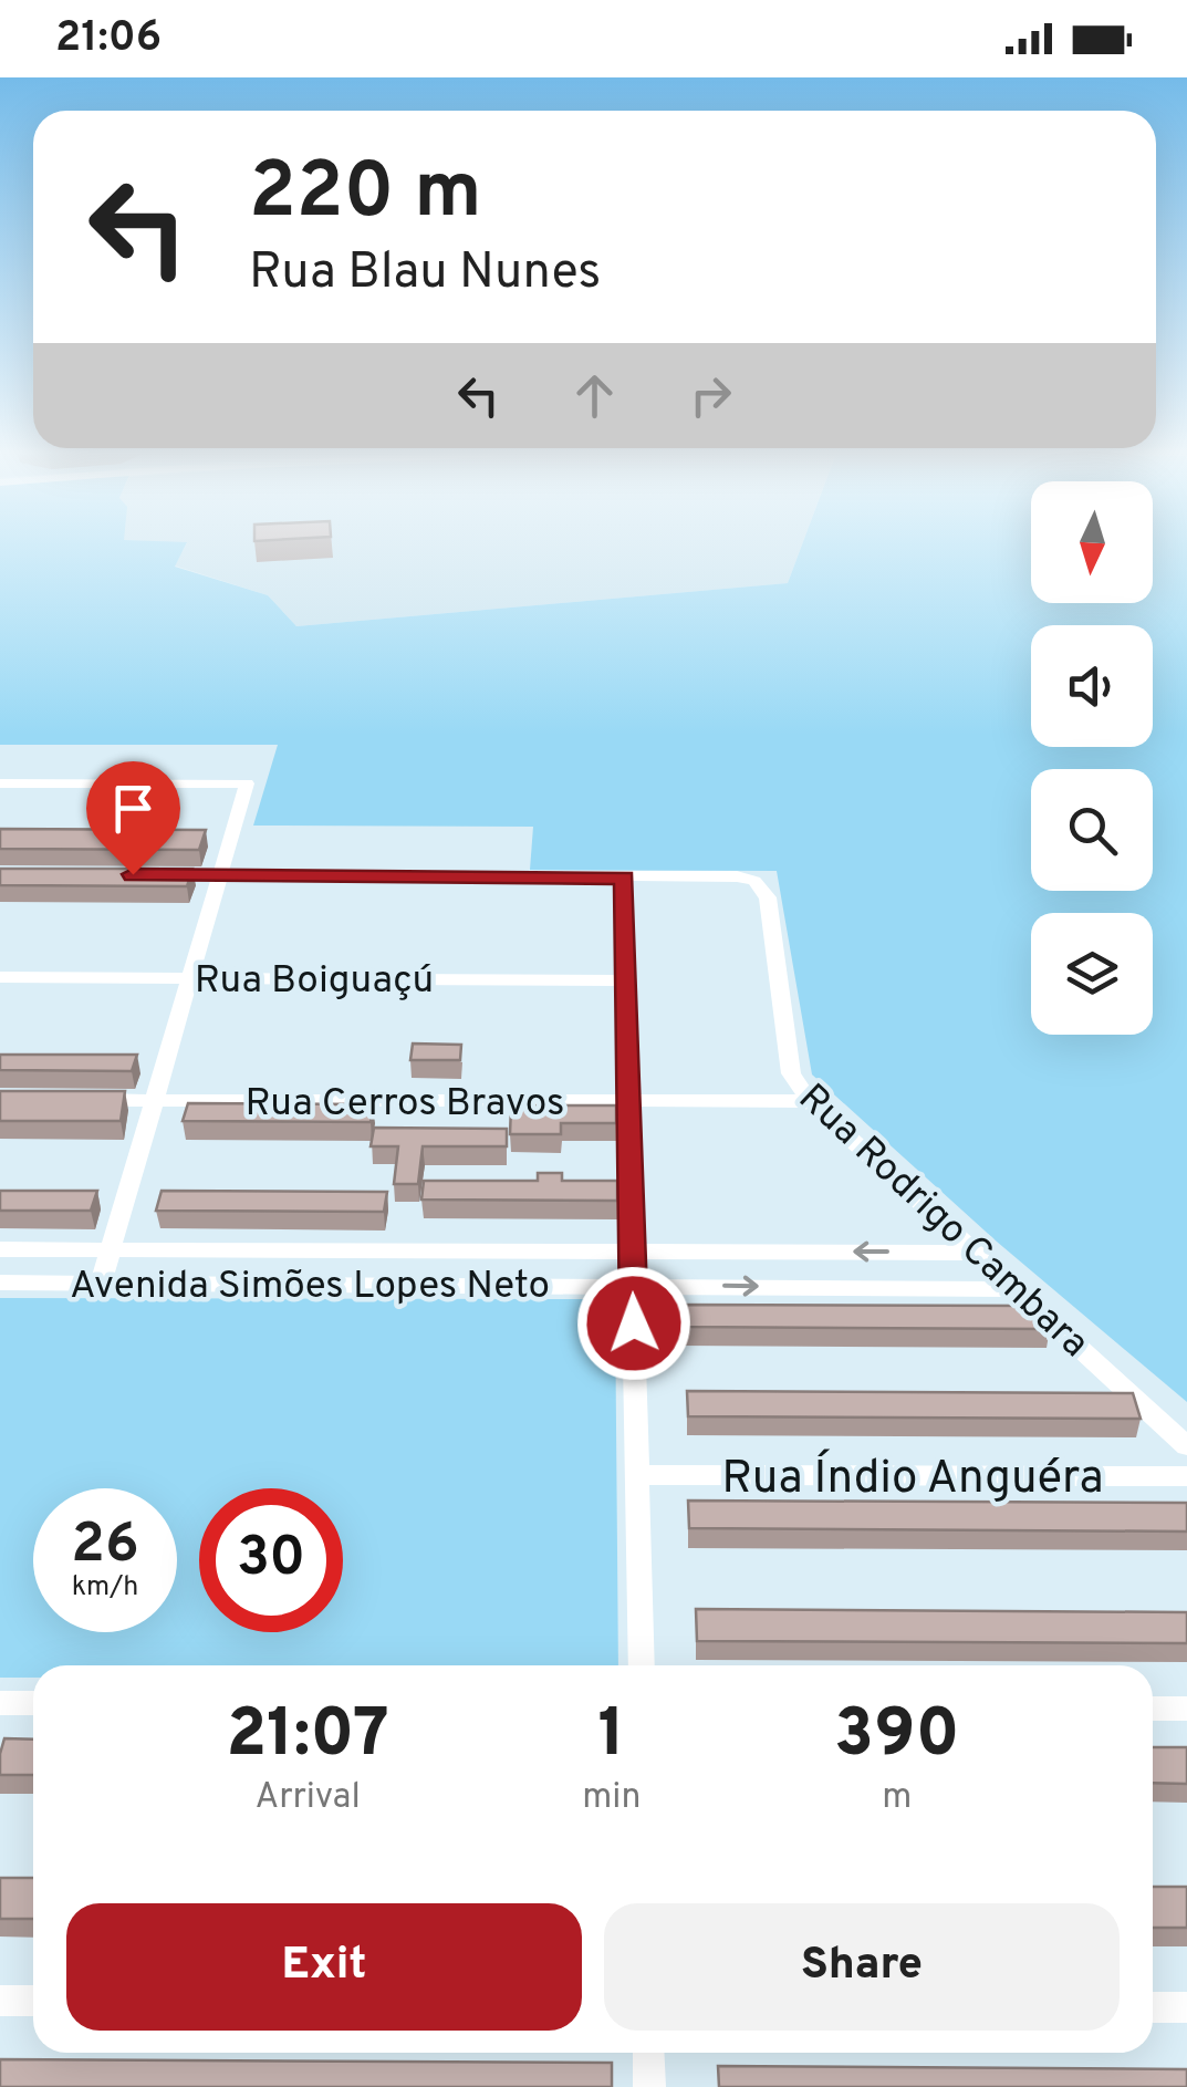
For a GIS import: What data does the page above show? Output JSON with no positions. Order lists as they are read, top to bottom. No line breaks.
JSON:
{"streets":{"street":["Rua Boiguaçú","Rua Cerros Bravos","Rua Rodrigo Cambara","Avenida Simões Lopes Neto","Rua Índio Anguéra"]},"crossings":[["Rua Cerros Bravos","Rua Rodrigo Cambara"],["Rua Rodrigo Cambara","Avenida Simões Lopes Neto"]],"north":"bottom","page":{"status":"21:06","turn":["220 m","Rua Blau Nunes"],"speed":"26 km/h","limit":"30","eta":["21:07","Arrival","1","min","390","m"],"buttons":["Exit","Share"]}}
